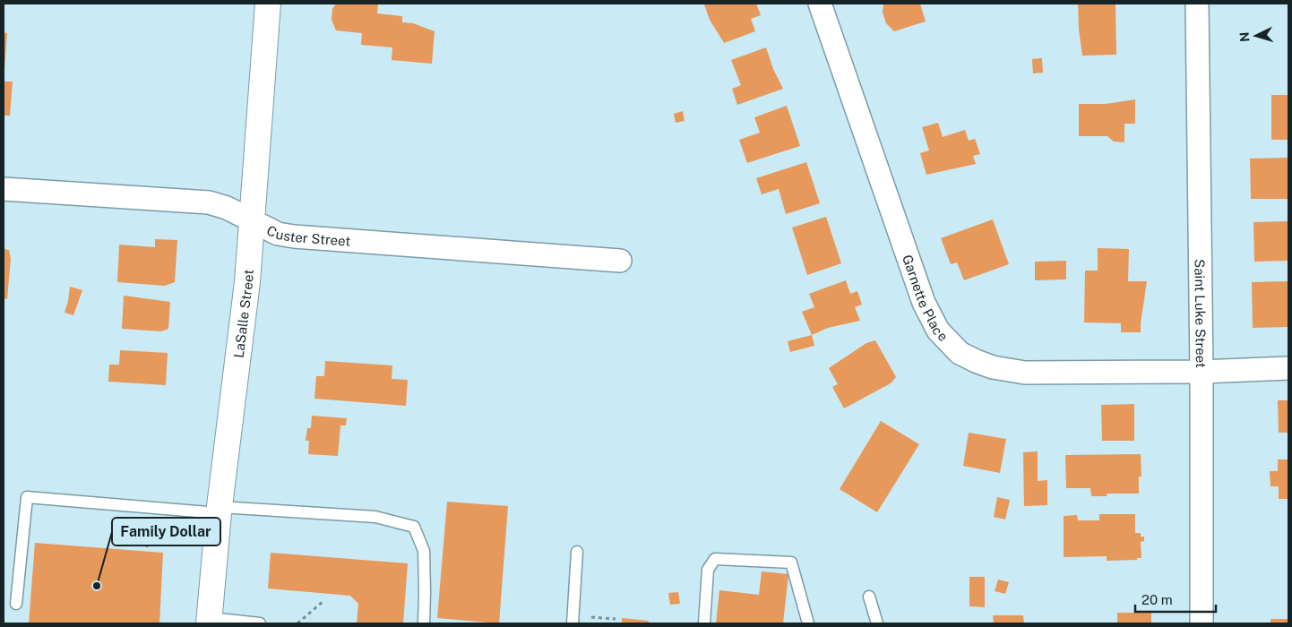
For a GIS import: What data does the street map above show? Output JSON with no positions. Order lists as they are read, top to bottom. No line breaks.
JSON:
{"streets":{"street":["Custer Street","Garnette Place","LaSalle Street","Saint Luke Street"]},"crossings":[["Custer Street","LaSalle Street"],["Garnette Place","Saint Luke Street"]],"places":["Family Dollar"],"scale_bar":"20 m","north":"left"}
